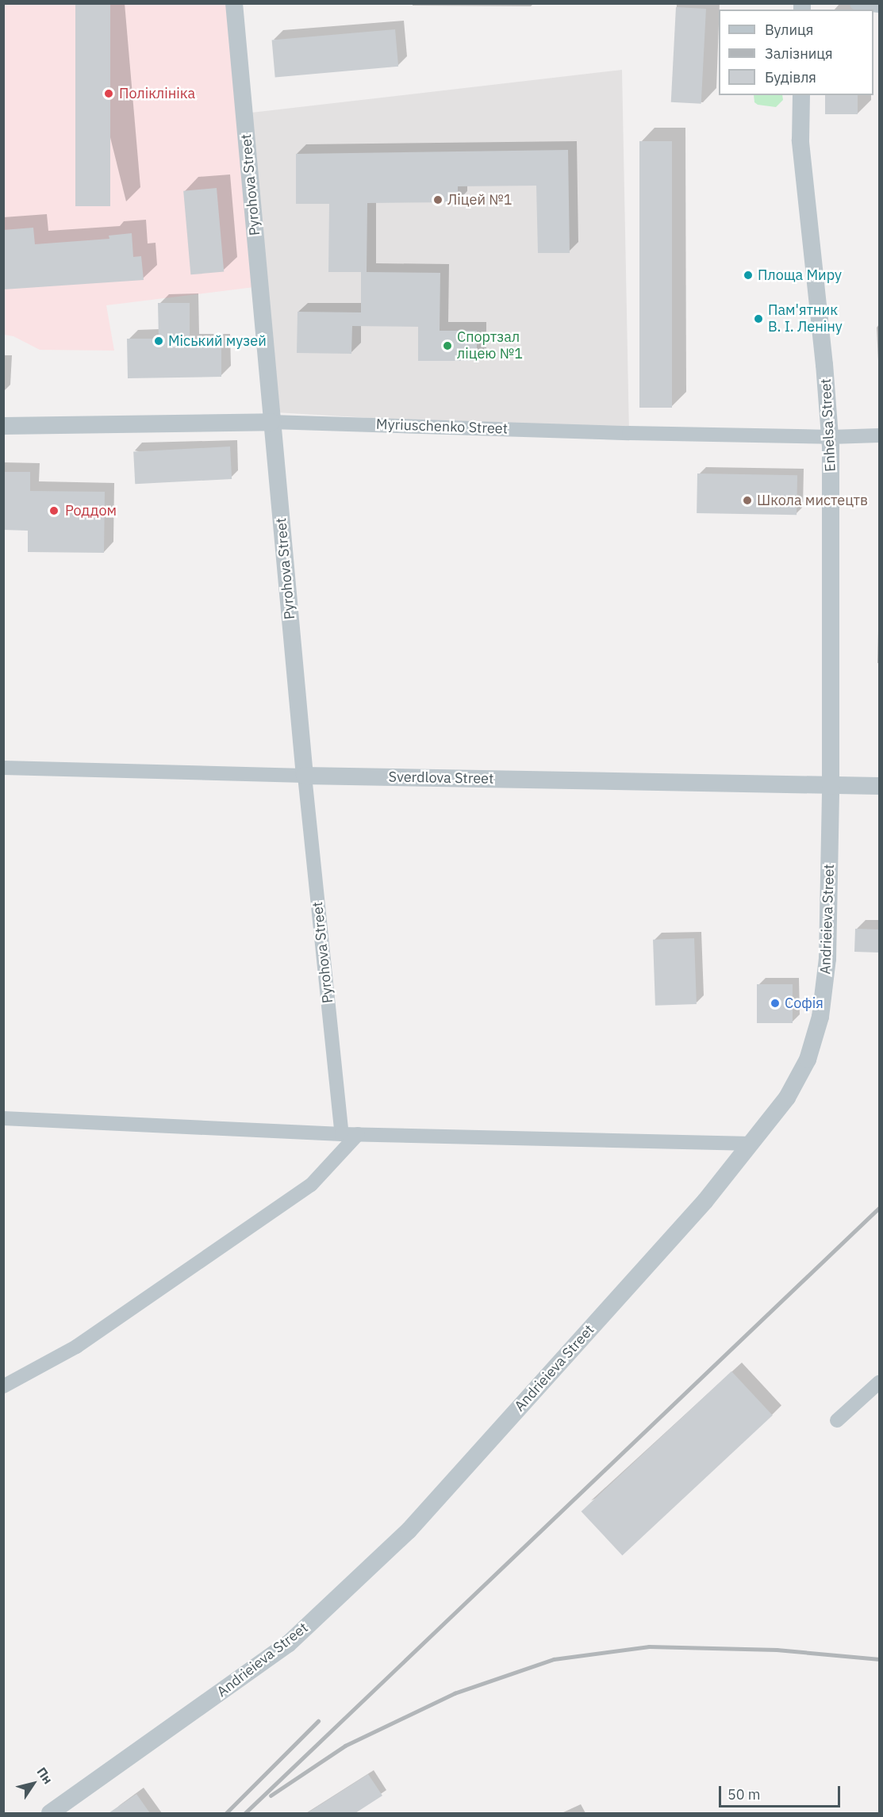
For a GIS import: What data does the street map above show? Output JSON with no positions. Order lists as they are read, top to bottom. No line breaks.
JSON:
{"streets":{"street":["Pyrohova Street","Enhelsa Street","Myriuschenko Street","Sverdlova Street","Andrieieva Street"]},"crossings":[["Pyrohova Street","Myriuschenko Street"],["Pyrohova Street","Sverdlova Street"],["Enhelsa Street","Myriuschenko Street"],["Enhelsa Street","Sverdlova Street"],["Enhelsa Street","Andrieieva Street"],["Sverdlova Street","Andrieieva Street"]],"places":["Поліклініка","Ліцей №1","Площа Миру","Пам'ятник В. І. Леніну","Міський музей","Спортзал ліцею №1","Школа мистецтв","Роддом","Софія"],"legend":["Вулиця","Залізниця","Будівля"],"scale_bar":"50 m","north":"top right"}
